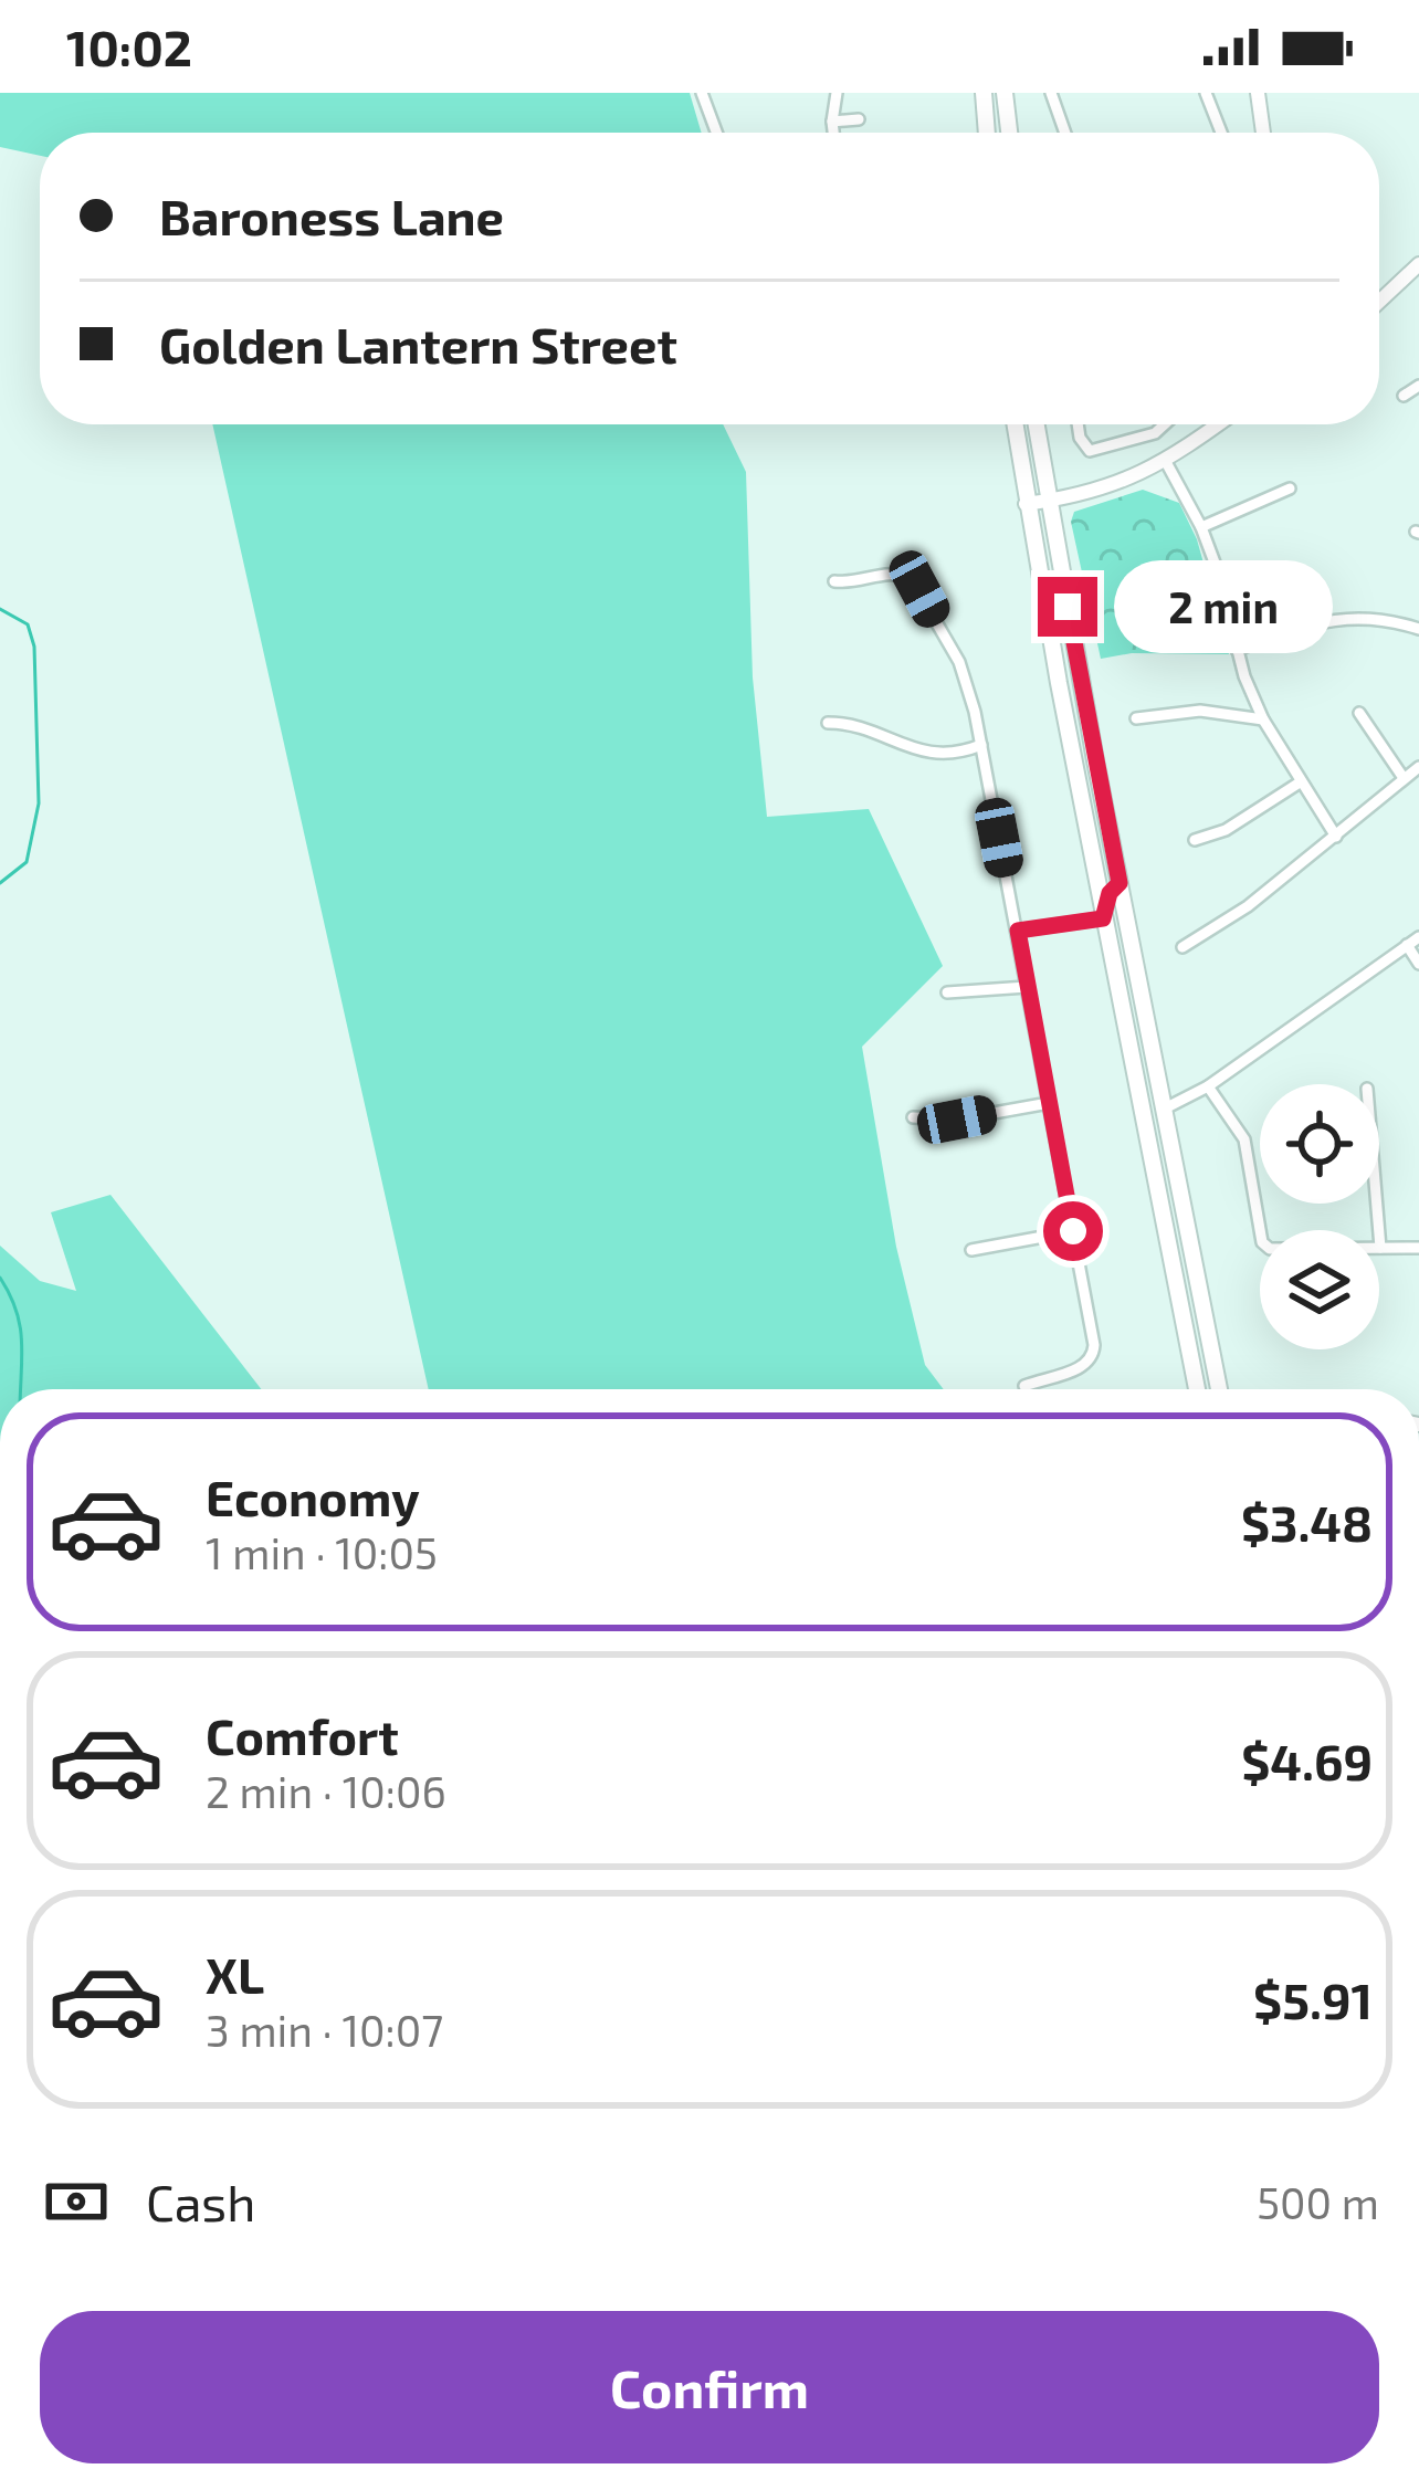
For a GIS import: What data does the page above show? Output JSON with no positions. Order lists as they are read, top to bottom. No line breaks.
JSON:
{"page":{"status":"10:02","banner":["Baroness Lane","Golden Lantern Street"],"bubble":"2 min","list":[{"name":"Economy","note":"1 min · 10:05","value":"$3.48"},{"name":"Comfort","note":"2 min · 10:06","value":"$4.69"},{"name":"XL","note":"3 min · 10:07","value":"$5.91"}],"pay":["Cash","500 m"],"buttons":"Confirm"}}
